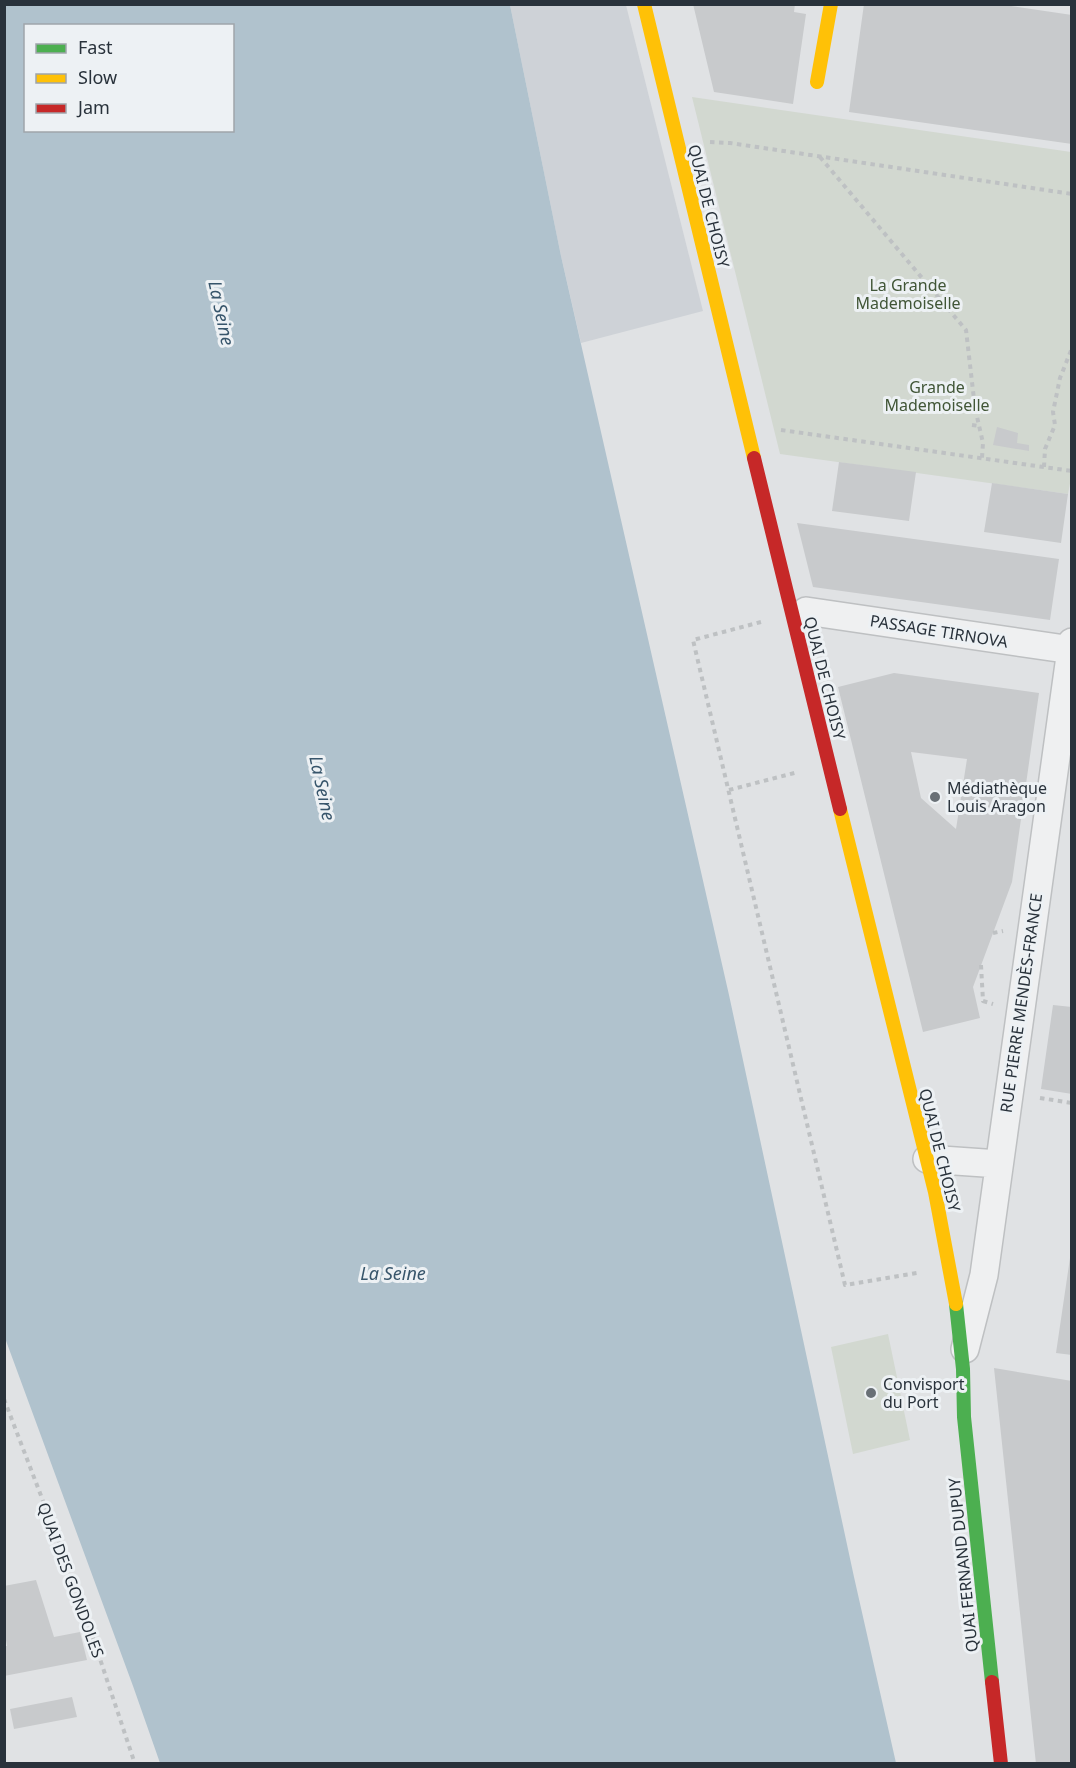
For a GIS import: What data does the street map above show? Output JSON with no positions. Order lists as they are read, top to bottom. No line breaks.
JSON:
{"streets":{"street":["QUAI DE CHOISY","PASSAGE TIRNOVA","RUE PIERRE MENDÈS-FRANCE","QUAI FERNAND DUPUY"],"path":["QUAI DES GONDOLES"]},"crossings":[["QUAI DE CHOISY","RUE PIERRE MENDÈS-FRANCE"],["QUAI DE CHOISY","QUAI FERNAND DUPUY"],["PASSAGE TIRNOVA","RUE PIERRE MENDÈS-FRANCE"],["RUE PIERRE MENDÈS-FRANCE","QUAI FERNAND DUPUY"]],"water":["La Seine"],"parks":["La Grande Mademoiselle","Grande Mademoiselle"],"places":["Médiathèque Louis Aragon","Convisport du Port"],"legend":["Fast","Slow","Jam"]}
